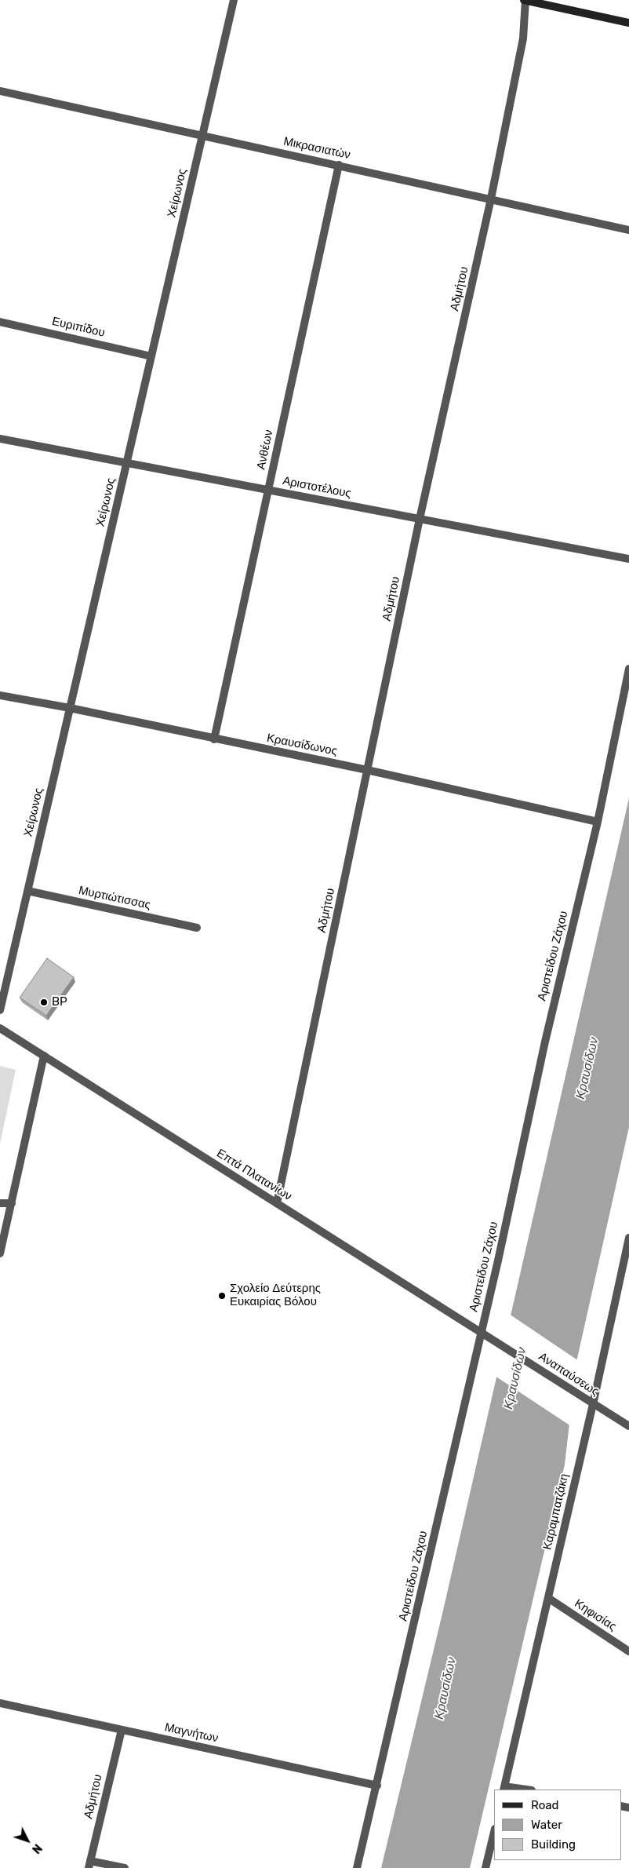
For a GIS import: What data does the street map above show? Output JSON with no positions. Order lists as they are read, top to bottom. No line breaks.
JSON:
{"streets":{"street":["Μικρασιατών","Χείρωνος","Αδμήτου","Ευριπίδου","Ανθέων","Αριστοτέλους","Κραυσίδωνος","Μυρτιώτισσας","Αριστείδου Ζάχου","Επτά Πλατανίων","Αναπαύσεως","Καραμπατζάκη","Κηφισίας","Μαγνήτων"]},"crossings":[["Μικρασιατών","Χείρωνος"],["Μικρασιατών","Αδμήτου"],["Μικρασιατών","Ανθέων"],["Χείρωνος","Ευριπίδου"],["Χείρωνος","Αριστοτέλους"],["Χείρωνος","Κραυσίδωνος"],["Χείρωνος","Μυρτιώτισσας"],["Αδμήτου","Αριστοτέλους"],["Αδμήτου","Κραυσίδωνος"],["Αδμήτου","Επτά Πλατανίων"],["Αδμήτου","Μαγνήτων"],["Ανθέων","Αριστοτέλους"],["Ανθέων","Κραυσίδωνος"],["Κραυσίδωνος","Αριστείδου Ζάχου"],["Αριστείδου Ζάχου","Επτά Πλατανίων"],["Αριστείδου Ζάχου","Μαγνήτων"],["Επτά Πλατανίων","Αναπαύσεως"],["Αναπαύσεως","Καραμπατζάκη"],["Καραμπατζάκη","Κηφισίας"]],"water":["Κραυσίδων"],"places":["BP","Σχολείο Δεύτερης Ευκαιρίας Βόλου"],"legend":["Road","Water","Building"],"north":"bottom right"}
